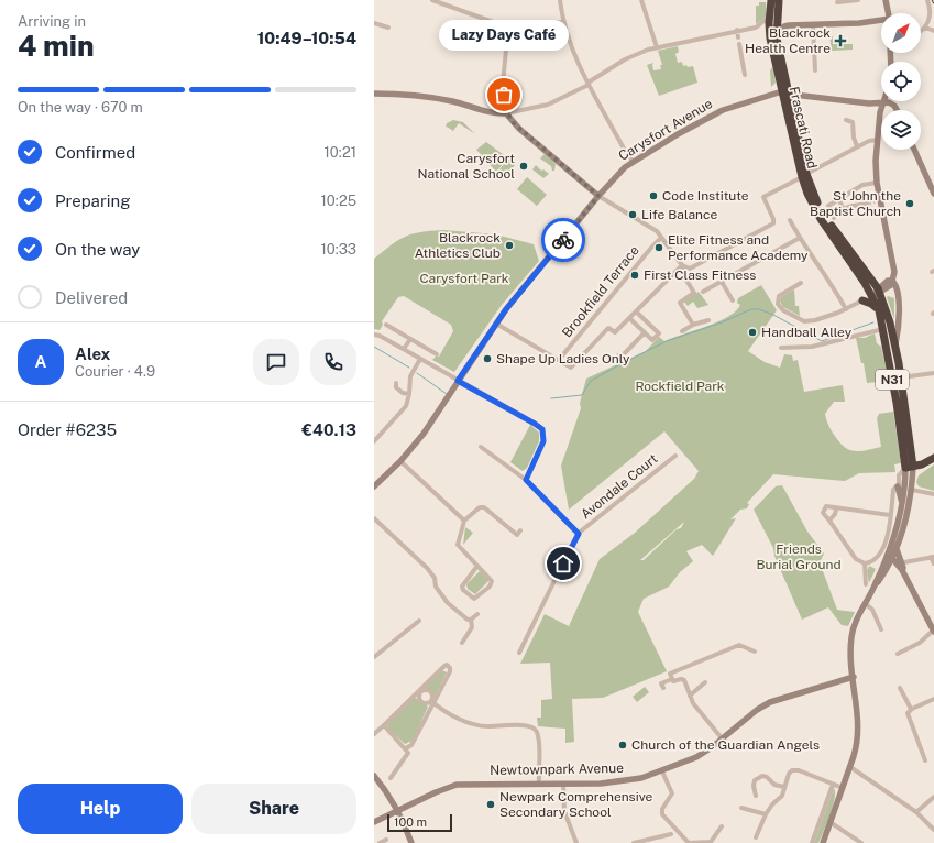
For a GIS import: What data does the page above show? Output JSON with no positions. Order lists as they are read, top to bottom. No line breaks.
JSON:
{"streets":{"highway":["Frascati Road","N31"],"main road":["Carysfort Avenue","Newtownpark Avenue"],"street":["Brookfield Terrace","Avondale Court"]},"crossings":[["Frascati Road","Carysfort Avenue"],["Frascati Road","N31"]],"parks":["Carysfort Park","Rockfield Park","Friends Burial Ground"],"places":{"health":["Blackrock Health Centre"],"other":["Lazy Days Café","Carysfort National School","Code Institute","St John the Baptist Church","Life Balance","Blackrock Athletics Club","Elite Fitness and Performance Academy","First Class Fitness","Handball Alley","Shape Up Ladies Only","Church of the Guardian Angels","Newpark Comprehensive Secondary School"]},"scale_bar":"100 m","north":"top right","page":{"heading":["4 min","Arriving in","10:49–10:54"],"panel":["Alex","Courier · 4.9","Order #6235","€40.13"],"bubble":"Lazy Days Café","bar":"On the way · 670 m","list":[["Confirmed","10:21"],["Preparing","10:25"],["On the way","10:33"],"Delivered"],"round":"A","buttons":["Help","Share"],"scale":"100 m"}}
